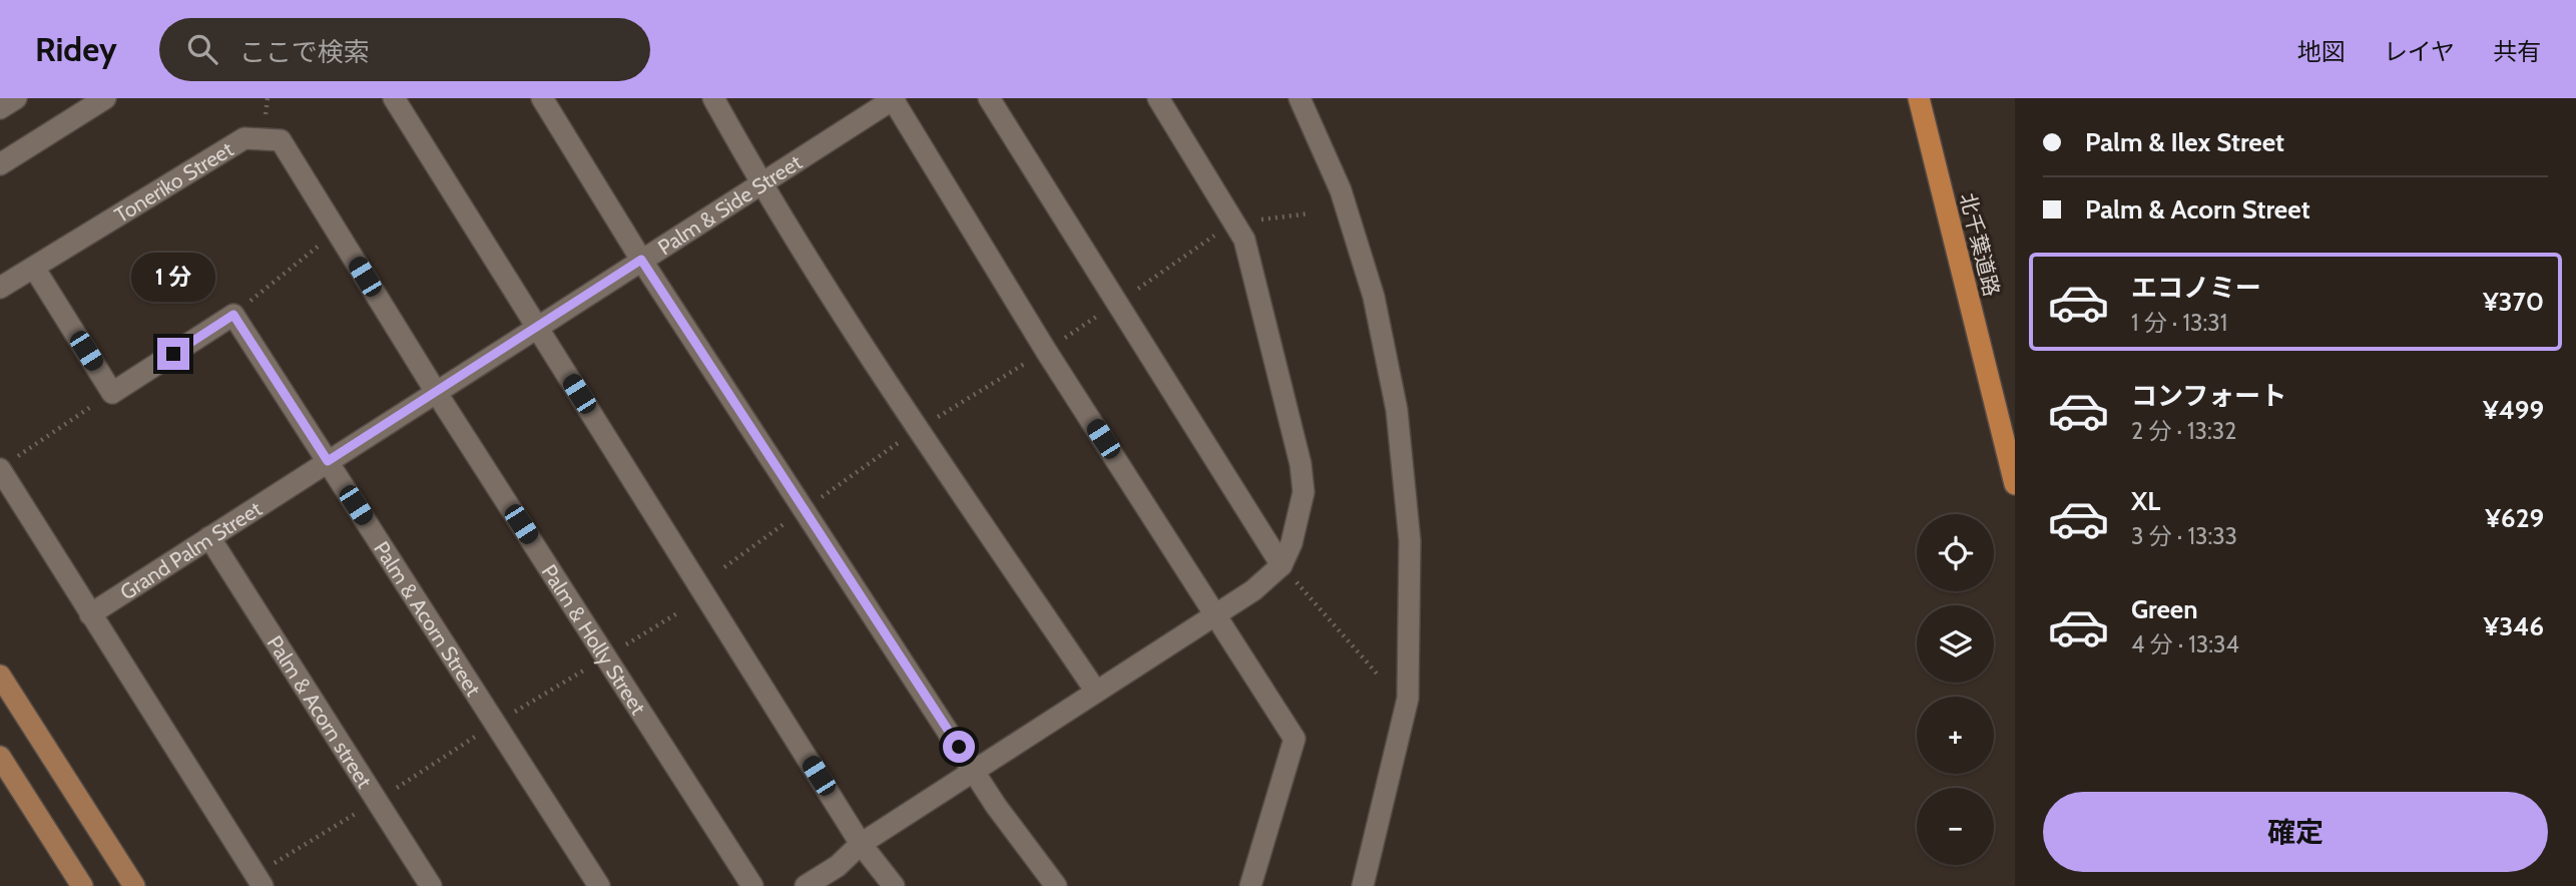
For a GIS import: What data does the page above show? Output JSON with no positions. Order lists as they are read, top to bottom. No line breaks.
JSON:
{"streets":{"highway":["北千葉道路"],"street":["Toneriko Street","Palm & Side Street","Grand Palm Street","Palm & Acorn Street","Palm & Holly Street","Palm & Acorn street"]},"crossings":[["Toneriko Street","Grand Palm Street"],["Toneriko Street","Palm & Holly Street"],["Palm & Side Street","Grand Palm Street"],["Grand Palm Street","Palm & Acorn Street"],["Grand Palm Street","Palm & Holly Street"],["Grand Palm Street","Palm & Acorn street"]],"page":{"header":"Ridey","search":"ここで検索","nav":["地図","レイヤ","共有"],"banner":["Palm & Ilex Street","Palm & Acorn Street"],"bubble":"1 分","list":[{"name":"エコノミー","note":"1 分 · 13:31","value":"¥370"},{"name":"コンフォート","note":"2 分 · 13:32","value":"¥499"},{"name":"XL","note":"3 分 · 13:33","value":"¥629"},{"name":"Green","note":"4 分 · 13:34","value":"¥346"}],"map_buttons":["+","−"],"buttons":"確定"}}
